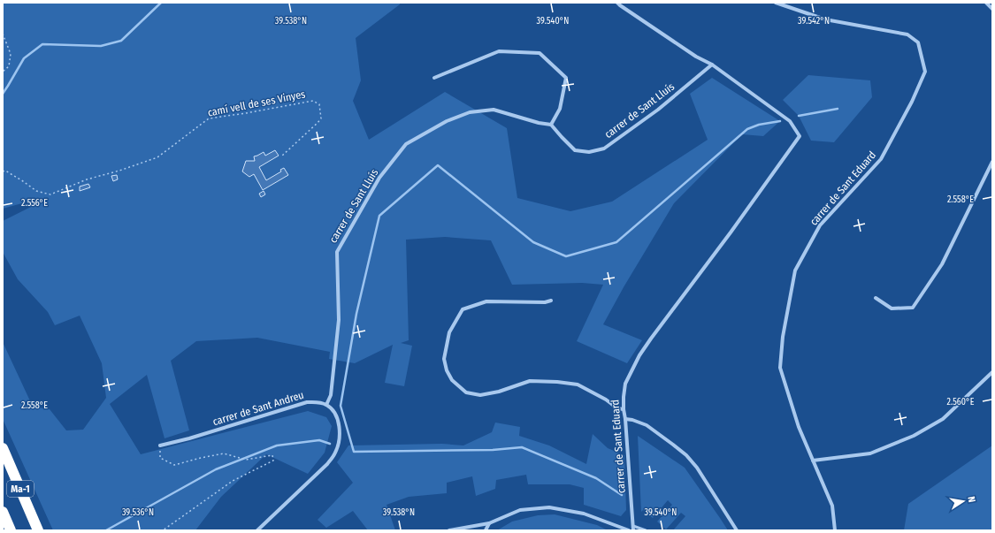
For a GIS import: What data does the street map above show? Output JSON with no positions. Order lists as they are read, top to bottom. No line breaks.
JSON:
{"streets":{"highway":["Ma-1"],"street":["carrer de Sant Lluís","carrer de Sant Eduard","carrer de Sant Andreu"],"path":["camí vell de ses Vinyes"]},"crossings":[["carrer de Sant Lluís","carrer de Sant Eduard"],["carrer de Sant Lluís","carrer de Sant Andreu"]],"north":"right","coordinates":["39.538°N","39.540°N","39.542°N","2.558°E","2.556°E","2.560°E","39.536°N"]}
